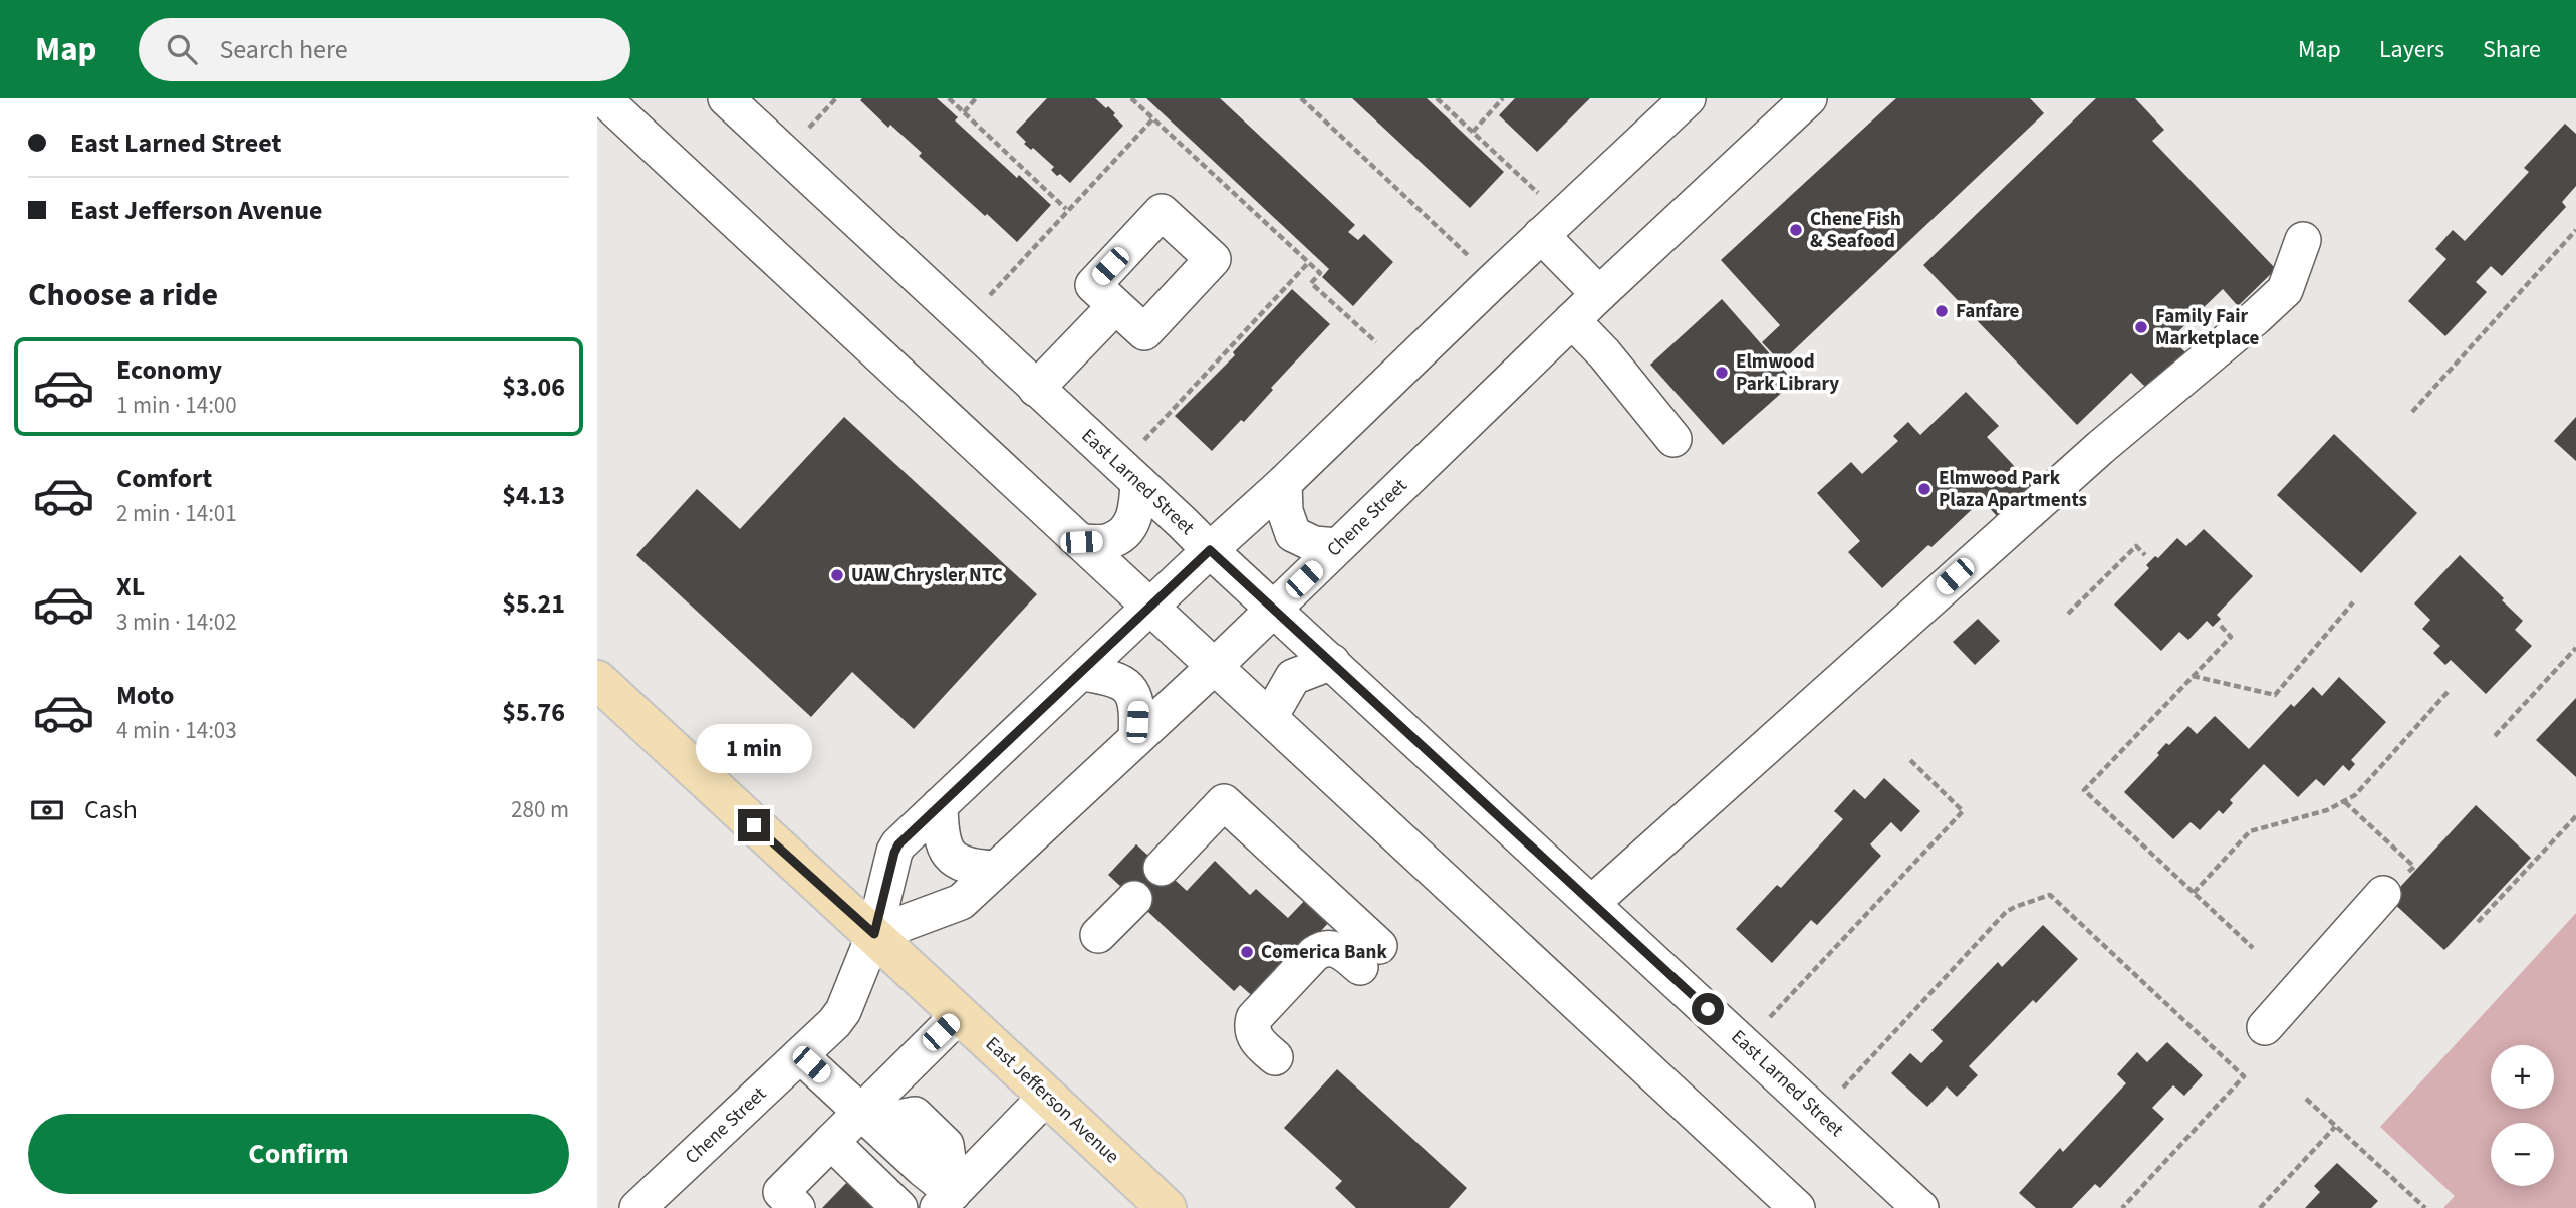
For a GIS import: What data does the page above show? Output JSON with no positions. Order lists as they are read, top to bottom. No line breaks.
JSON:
{"streets":{"main road":["East Jefferson Avenue"],"street":["East Larned Street","Chene Street"]},"crossings":[["East Larned Street","Chene Street"],["Chene Street","East Jefferson Avenue"]],"places":["Chene Fish & Seafood","Fanfare","Family Fair Marketplace","Elmwood Park Library","Elmwood Park Plaza Apartments","UAW Chrysler NTC","Comerica Bank"],"page":{"header":"Map","search":"Search here","nav":["Map","Layers","Share"],"banner":["East Larned Street","East Jefferson Avenue"],"heading":"Choose a ride","list":[{"name":"Economy","note":"1 min · 14:00","value":"$3.06"},{"name":"Comfort","note":"2 min · 14:01","value":"$4.13"},{"name":"XL","note":"3 min · 14:02","value":"$5.21"},{"name":"Moto","note":"4 min · 14:03","value":"$5.76"}],"bubble":"1 min","pay":["Cash","280 m"],"map_buttons":["+","−"],"buttons":"Confirm"}}
